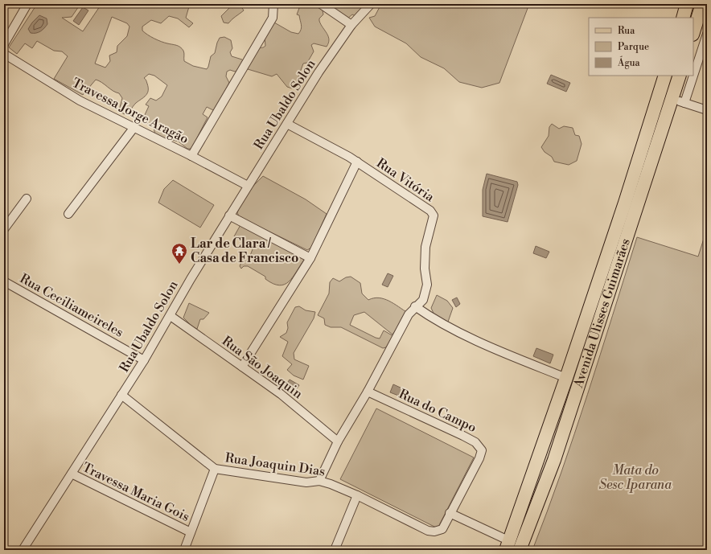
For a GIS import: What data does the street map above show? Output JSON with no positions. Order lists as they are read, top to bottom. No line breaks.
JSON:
{"streets":{"main road":["Avenida Ulisses Guimarães"],"street":["Rua Ubaldo Solon","Travessa Jorge Aragão","Rua Vitória","Rua Ceciliameireles","Rua São Joaquin","Rua do Campo","Rua Joaquin Dias","Travessa Maria Gois"]},"crossings":[["Rua Ubaldo Solon","Travessa Jorge Aragão"],["Rua Ubaldo Solon","Rua Vitória"],["Rua Ubaldo Solon","Rua Ceciliameireles"],["Rua Ubaldo Solon","Rua São Joaquin"],["Rua Ubaldo Solon","Rua Joaquin Dias"],["Rua Ubaldo Solon","Travessa Maria Gois"],["Rua do Campo","Rua Joaquin Dias"]],"parks":["Mata do Sesc Iparana"],"places":{"temple":["Lar de Clara / Casa de Francisco"]},"legend":["Rua","Parque","Água"]}
